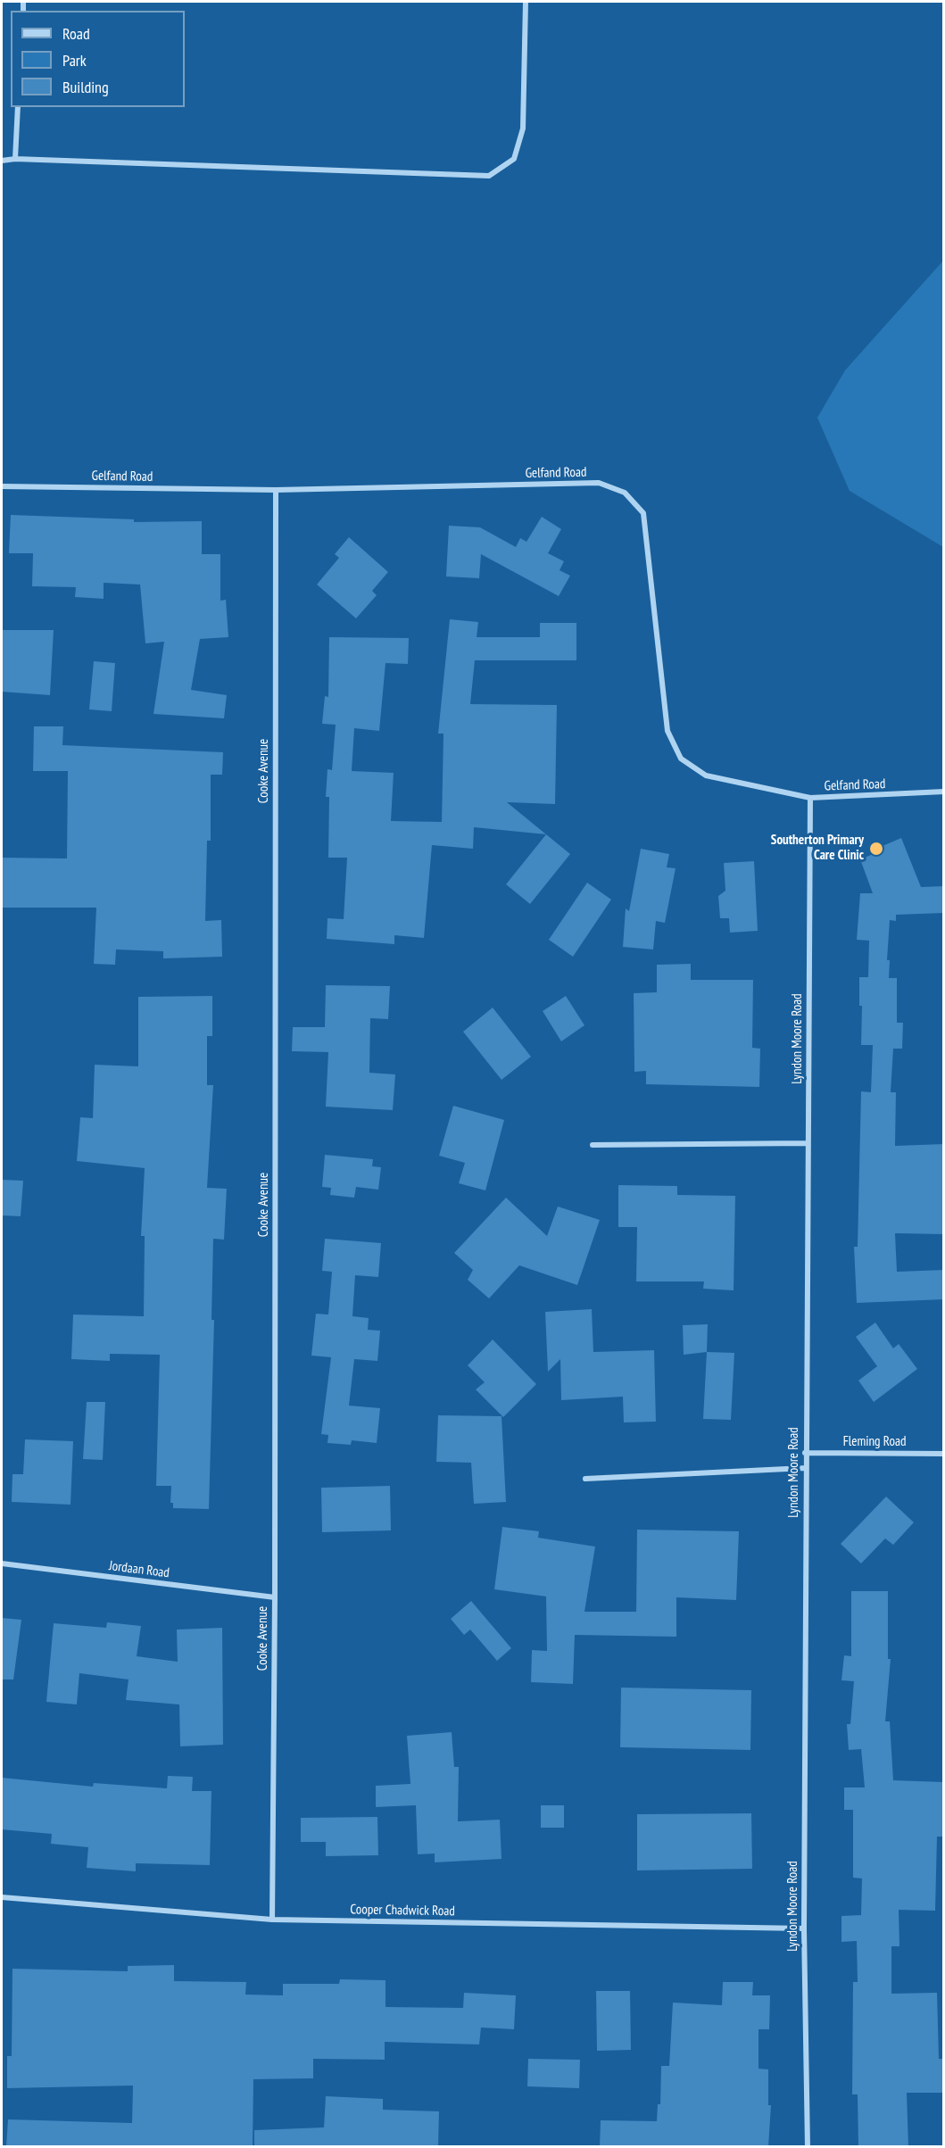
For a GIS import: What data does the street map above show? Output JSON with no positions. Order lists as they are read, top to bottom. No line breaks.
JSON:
{"streets":{"street":["Gelfand Road","Cooke Avenue","Lyndon Moore Road","Fleming Road","Jordaan Road","Cooper Chadwick Road"]},"crossings":[["Gelfand Road","Cooke Avenue"],["Gelfand Road","Lyndon Moore Road"],["Cooke Avenue","Jordaan Road"],["Cooke Avenue","Cooper Chadwick Road"],["Lyndon Moore Road","Fleming Road"],["Lyndon Moore Road","Cooper Chadwick Road"]],"places":["Southerton Primary Care Clinic"],"legend":["Road","Park","Building"]}
